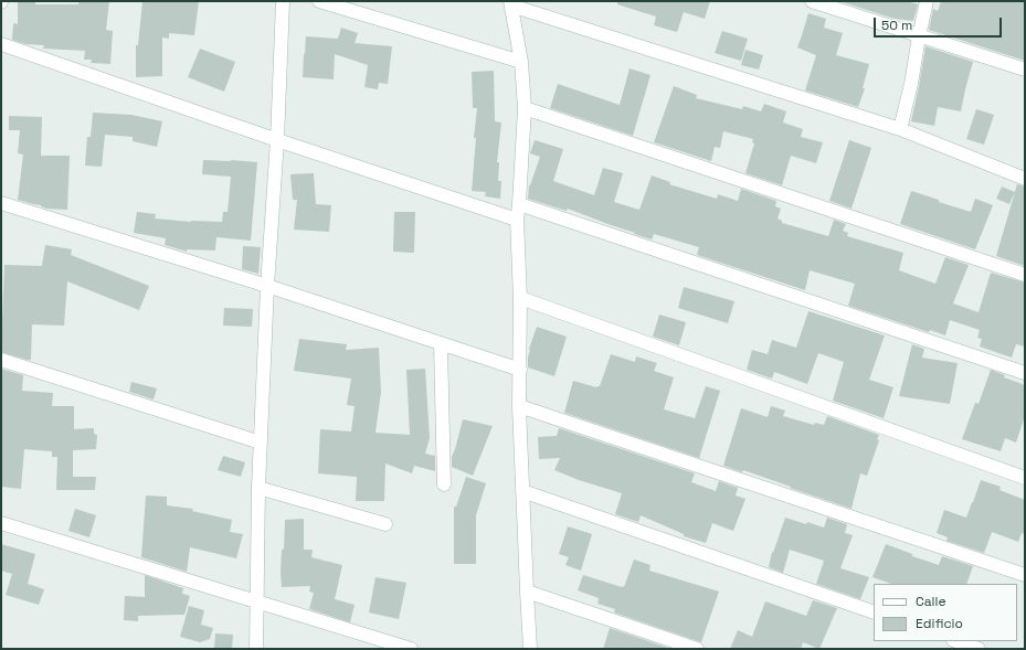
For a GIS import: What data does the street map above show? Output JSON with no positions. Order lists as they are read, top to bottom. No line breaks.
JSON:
{"legend":["Calle","Edificio"],"scale_bar":"50 m"}
